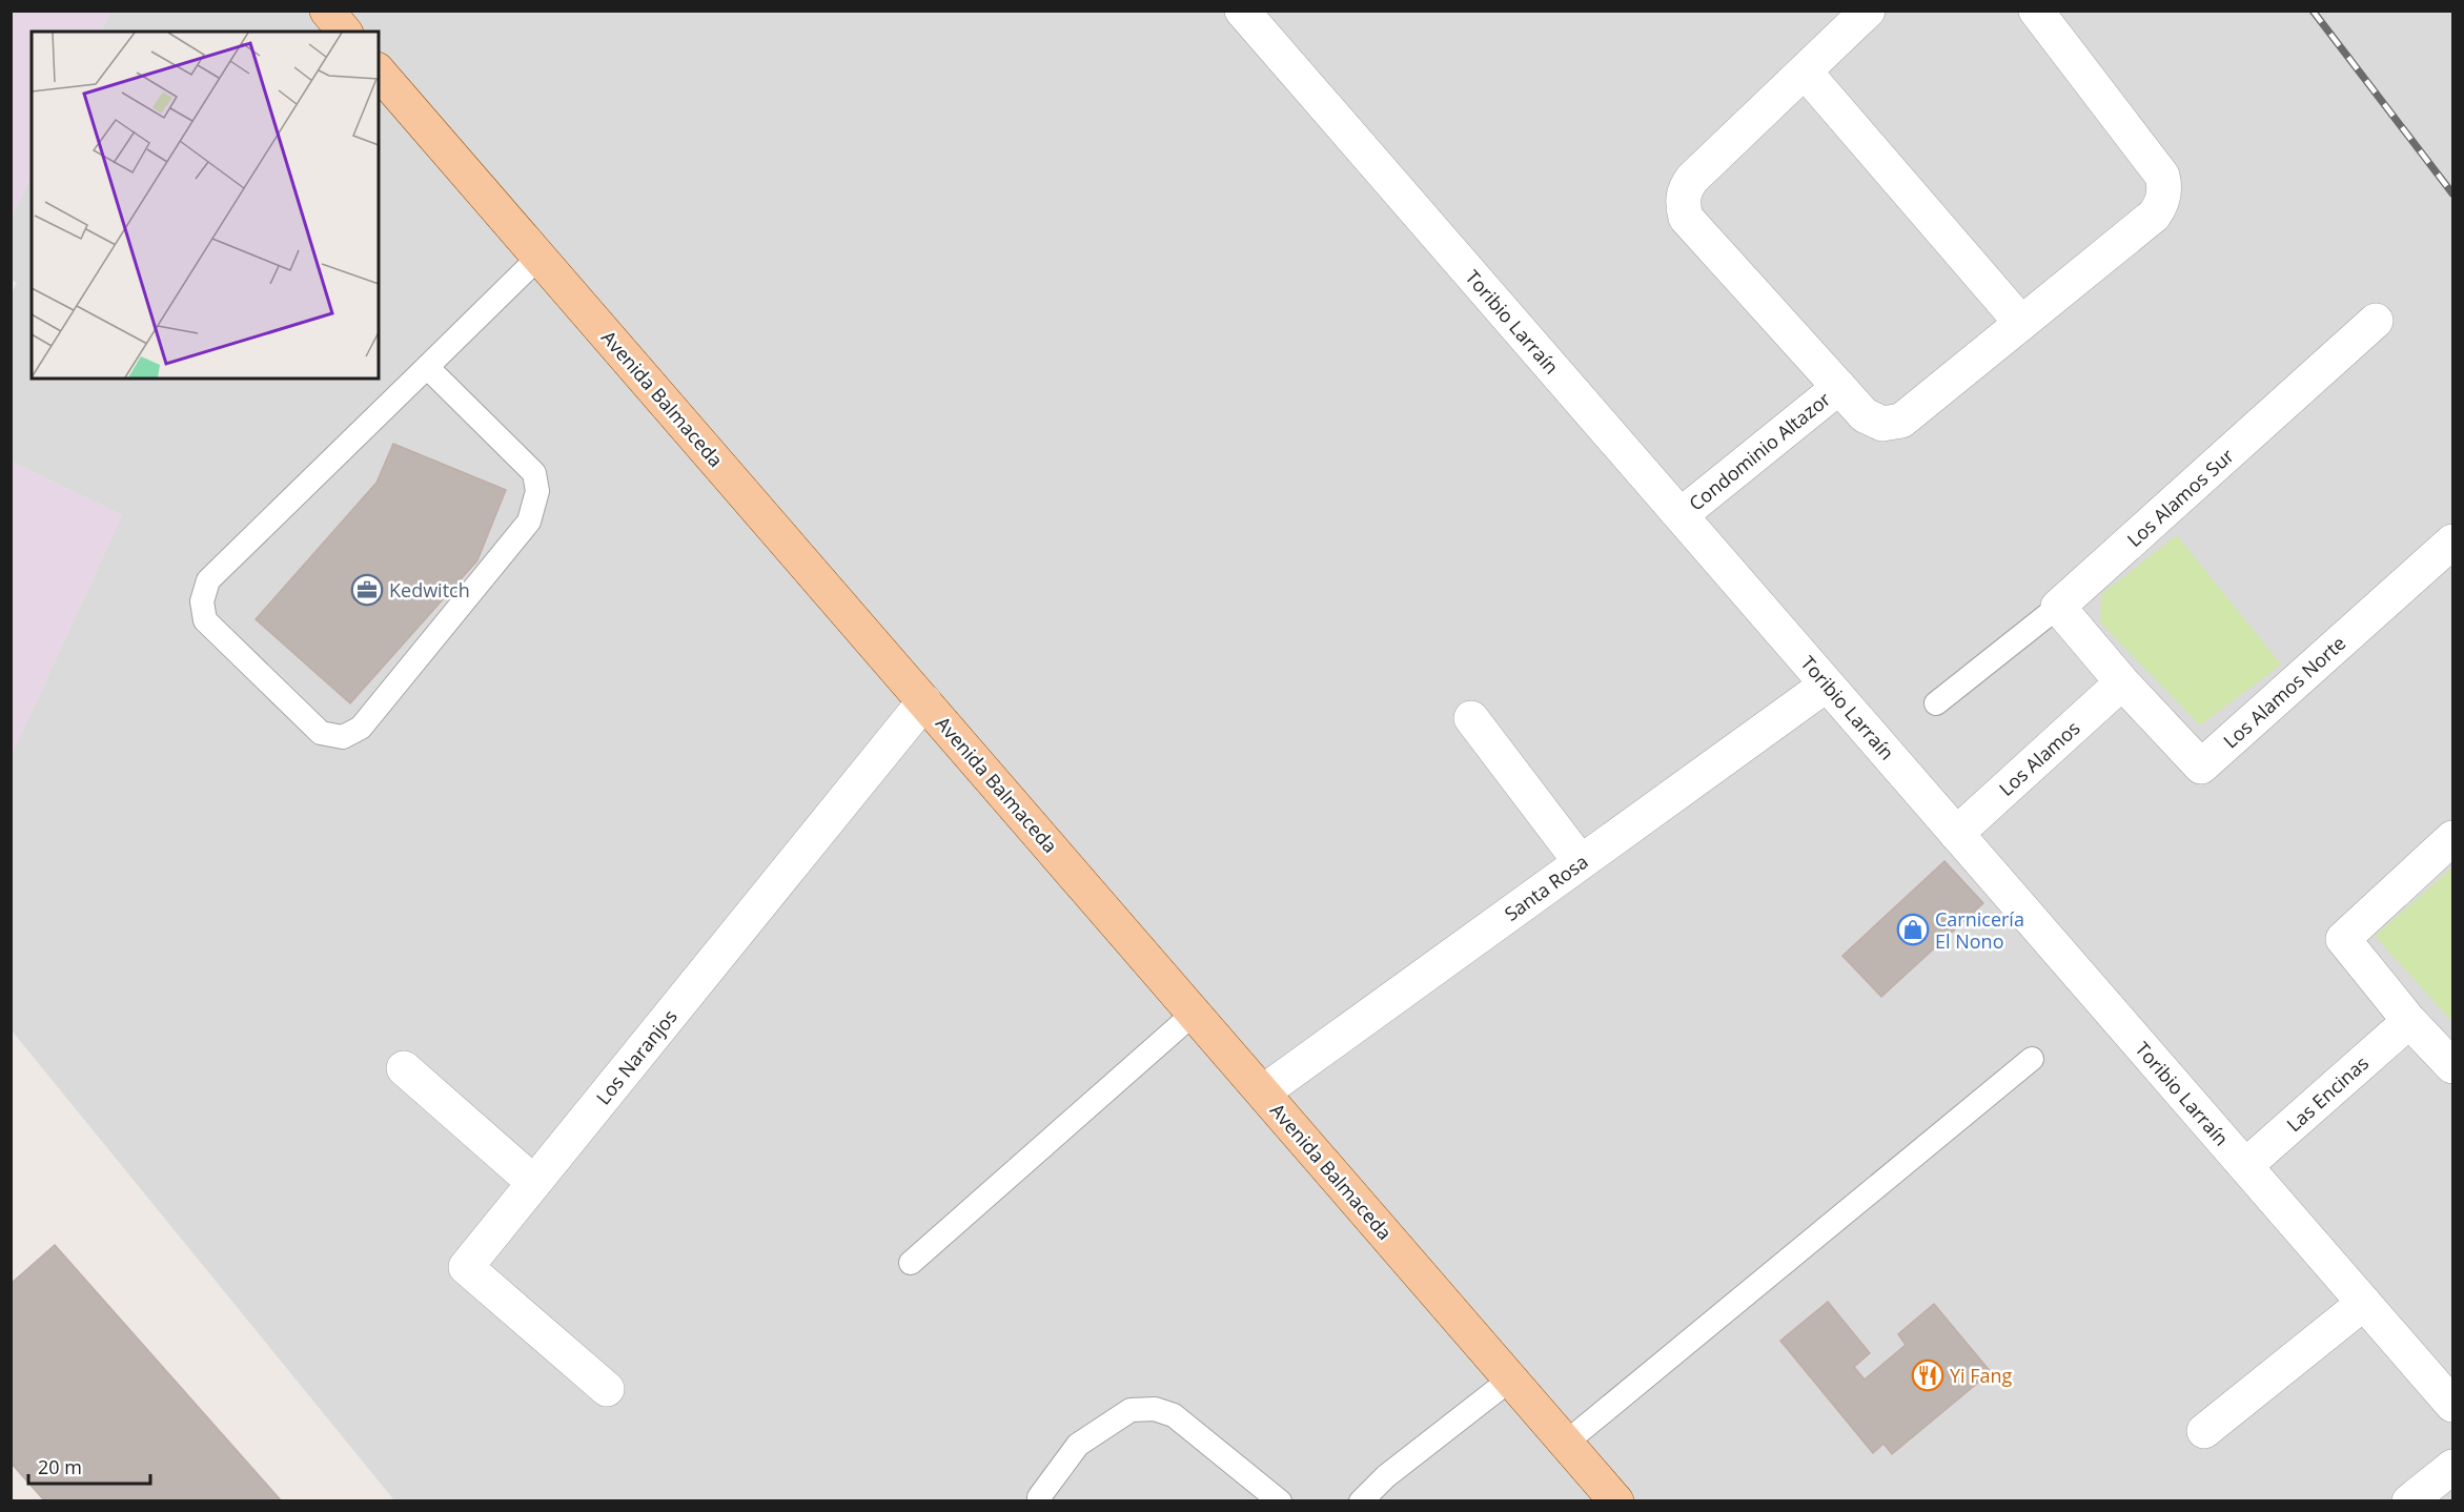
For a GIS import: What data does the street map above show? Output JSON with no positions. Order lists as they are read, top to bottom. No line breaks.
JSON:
{"streets":{"main road":["Avenida Balmaceda"],"street":["Toribio Larraín","Condominio Altazor","Los Alamos Sur","Los Alamos Norte","Los Alamos","Santa Rosa","Los Naranjos","Las Encinas"]},"crossings":[["Toribio Larraín","Condominio Altazor"],["Toribio Larraín","Los Alamos"],["Toribio Larraín","Santa Rosa"],["Toribio Larraín","Las Encinas"],["Avenida Balmaceda","Santa Rosa"],["Avenida Balmaceda","Los Naranjos"],["Los Alamos Norte","Los Alamos"]],"places":{"office":["Kedwitch"],"shop":["Carnicería El Nono"],"restaurant":["Yi Fang"]},"scale_bar":"20 m"}
